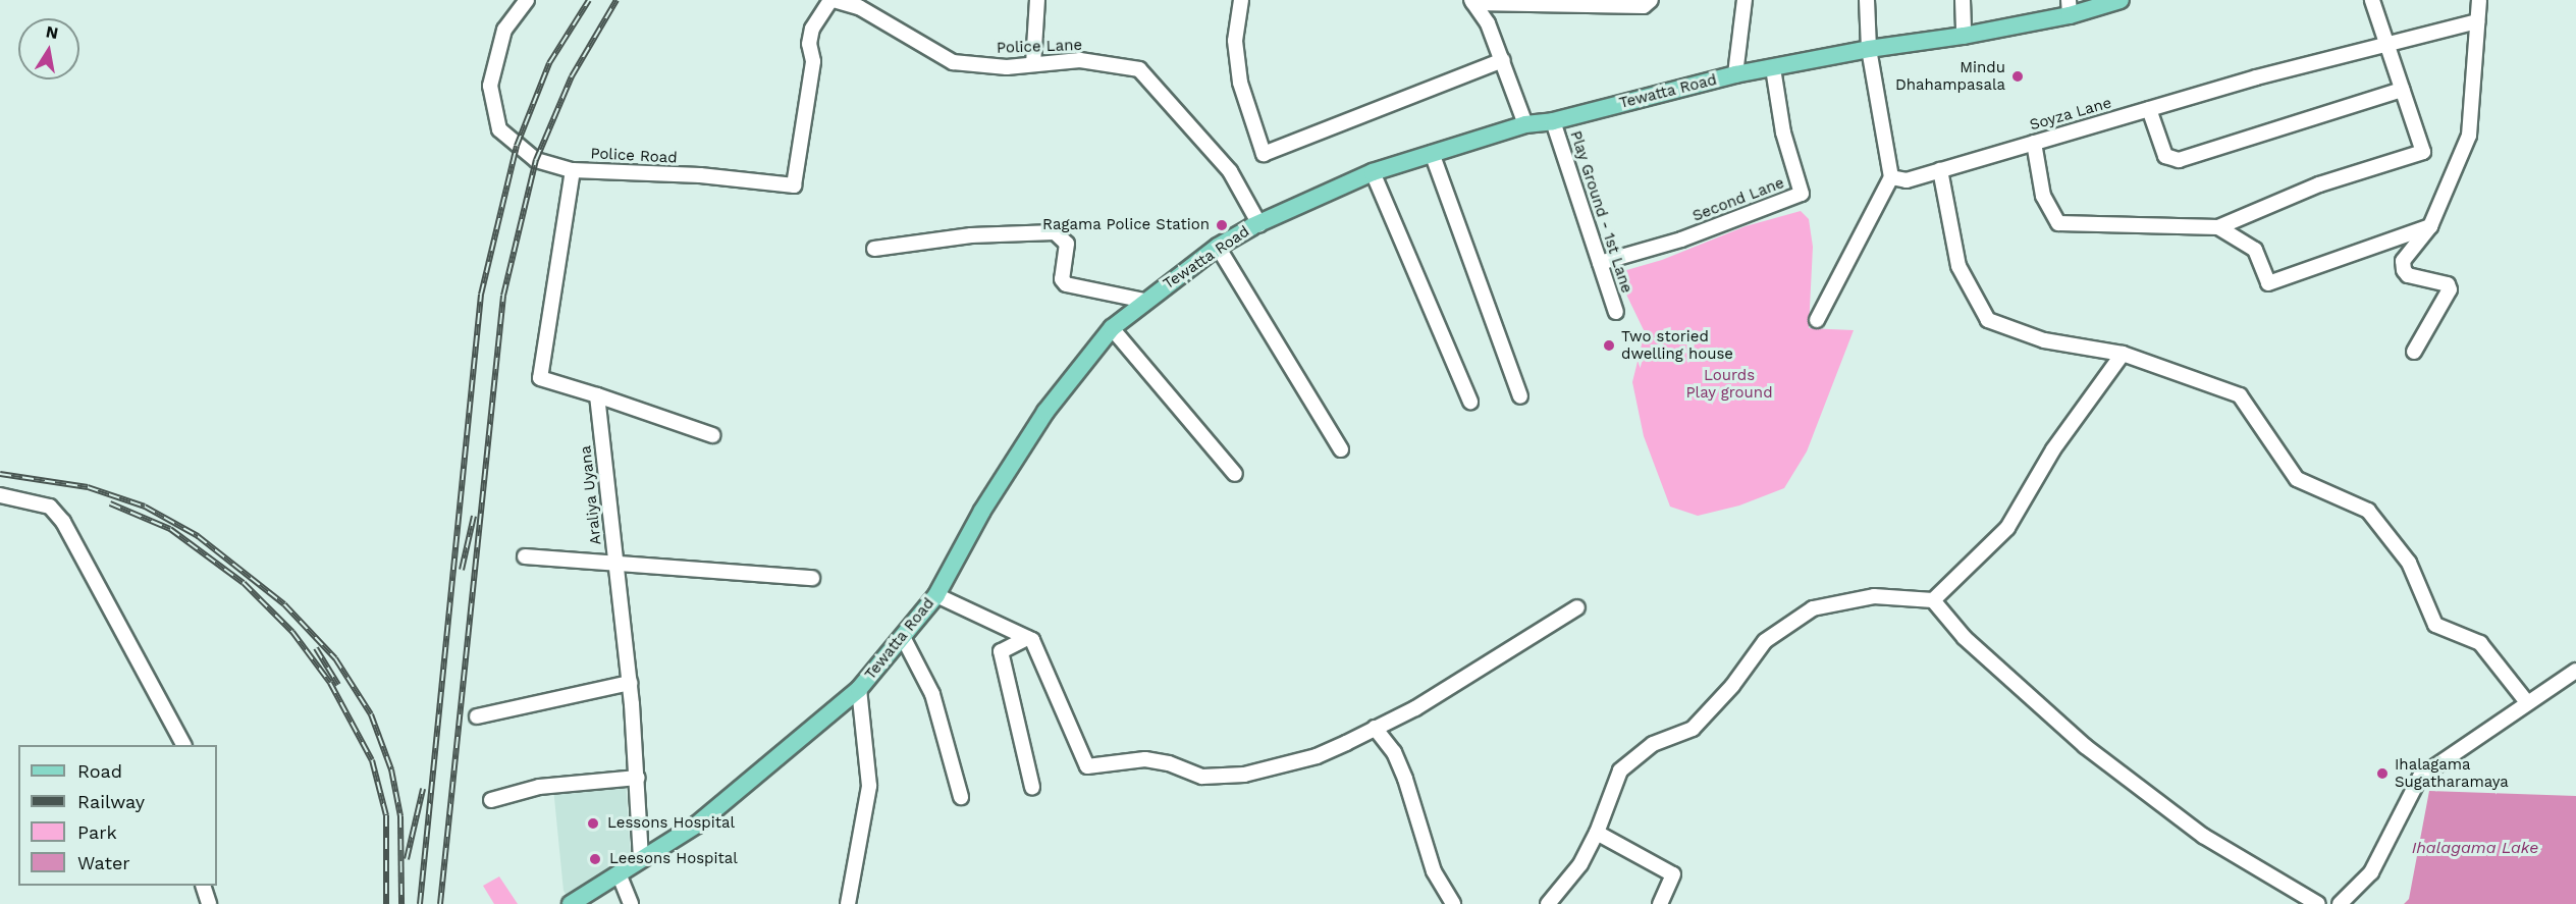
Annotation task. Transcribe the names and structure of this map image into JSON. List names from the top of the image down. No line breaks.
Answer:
{"streets":{"main road":["Tewatta Road"],"street":["Police Lane","Soyza Lane","Police Road","Second Lane","Play Ground - 1st Lane","Araliya Uyana"]},"crossings":[["Police Lane","Tewatta Road"],["Police Lane","Police Road"],["Tewatta Road","Second Lane"],["Tewatta Road","Play Ground - 1st Lane"],["Tewatta Road","Araliya Uyana"],["Second Lane","Play Ground - 1st Lane"]],"water":["Ihalagama Lake"],"parks":["Lourds Play ground"],"places":["Mindu Dhahampasala","Ragama Police Station","Two storied dwelling house","Ihalagama Sugatharamaya","Lessons Hospital","Leesons Hospital"],"legend":["Road","Railway","Park","Water"],"north":"top"}
